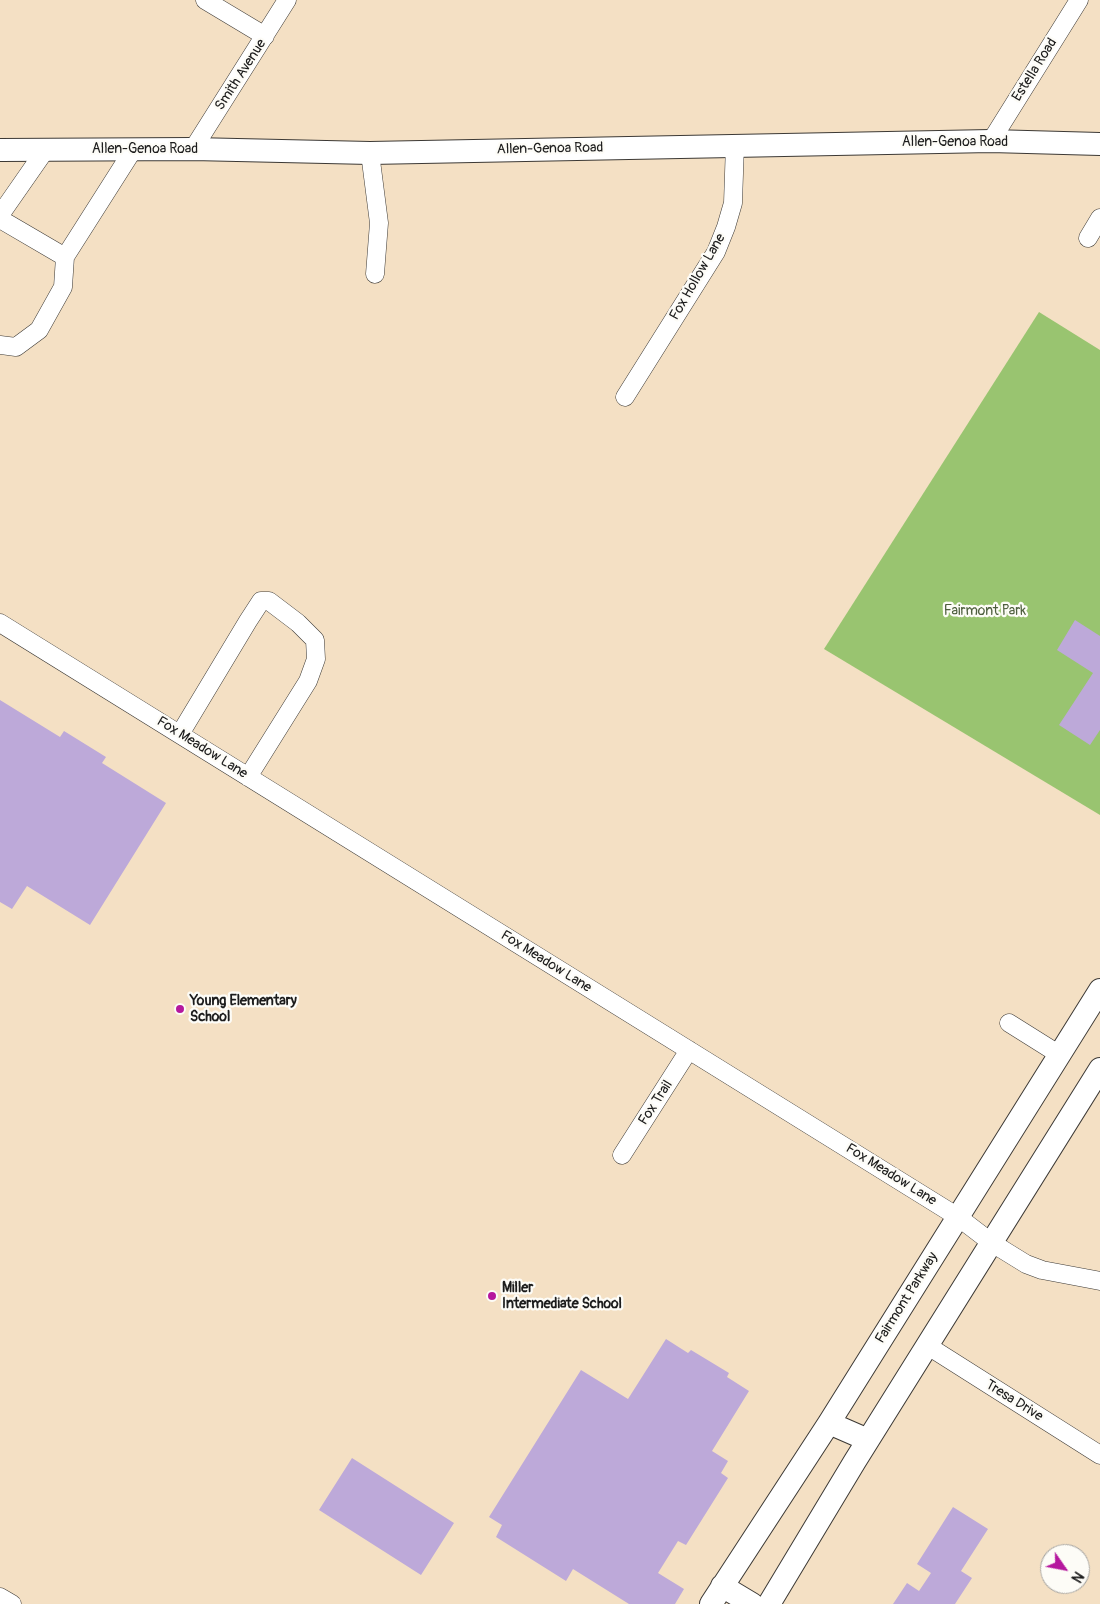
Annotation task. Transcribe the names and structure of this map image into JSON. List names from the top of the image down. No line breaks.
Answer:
{"streets":{"main road":["Allen-Genoa Road","Fairmont Parkway"],"street":["Estella Road","Smith Avenue","Fox Hollow Lane","Fox Meadow Lane","Fox Trail","Tresa Drive"]},"crossings":[["Estella Road","Allen-Genoa Road"],["Smith Avenue","Allen-Genoa Road"],["Allen-Genoa Road","Fox Hollow Lane"],["Fox Meadow Lane","Fox Trail"],["Fox Meadow Lane","Fairmont Parkway"]],"parks":["Fairmont Park"],"places":["Young Elementary School","Miller Intermediate School"],"north":"bottom right"}
